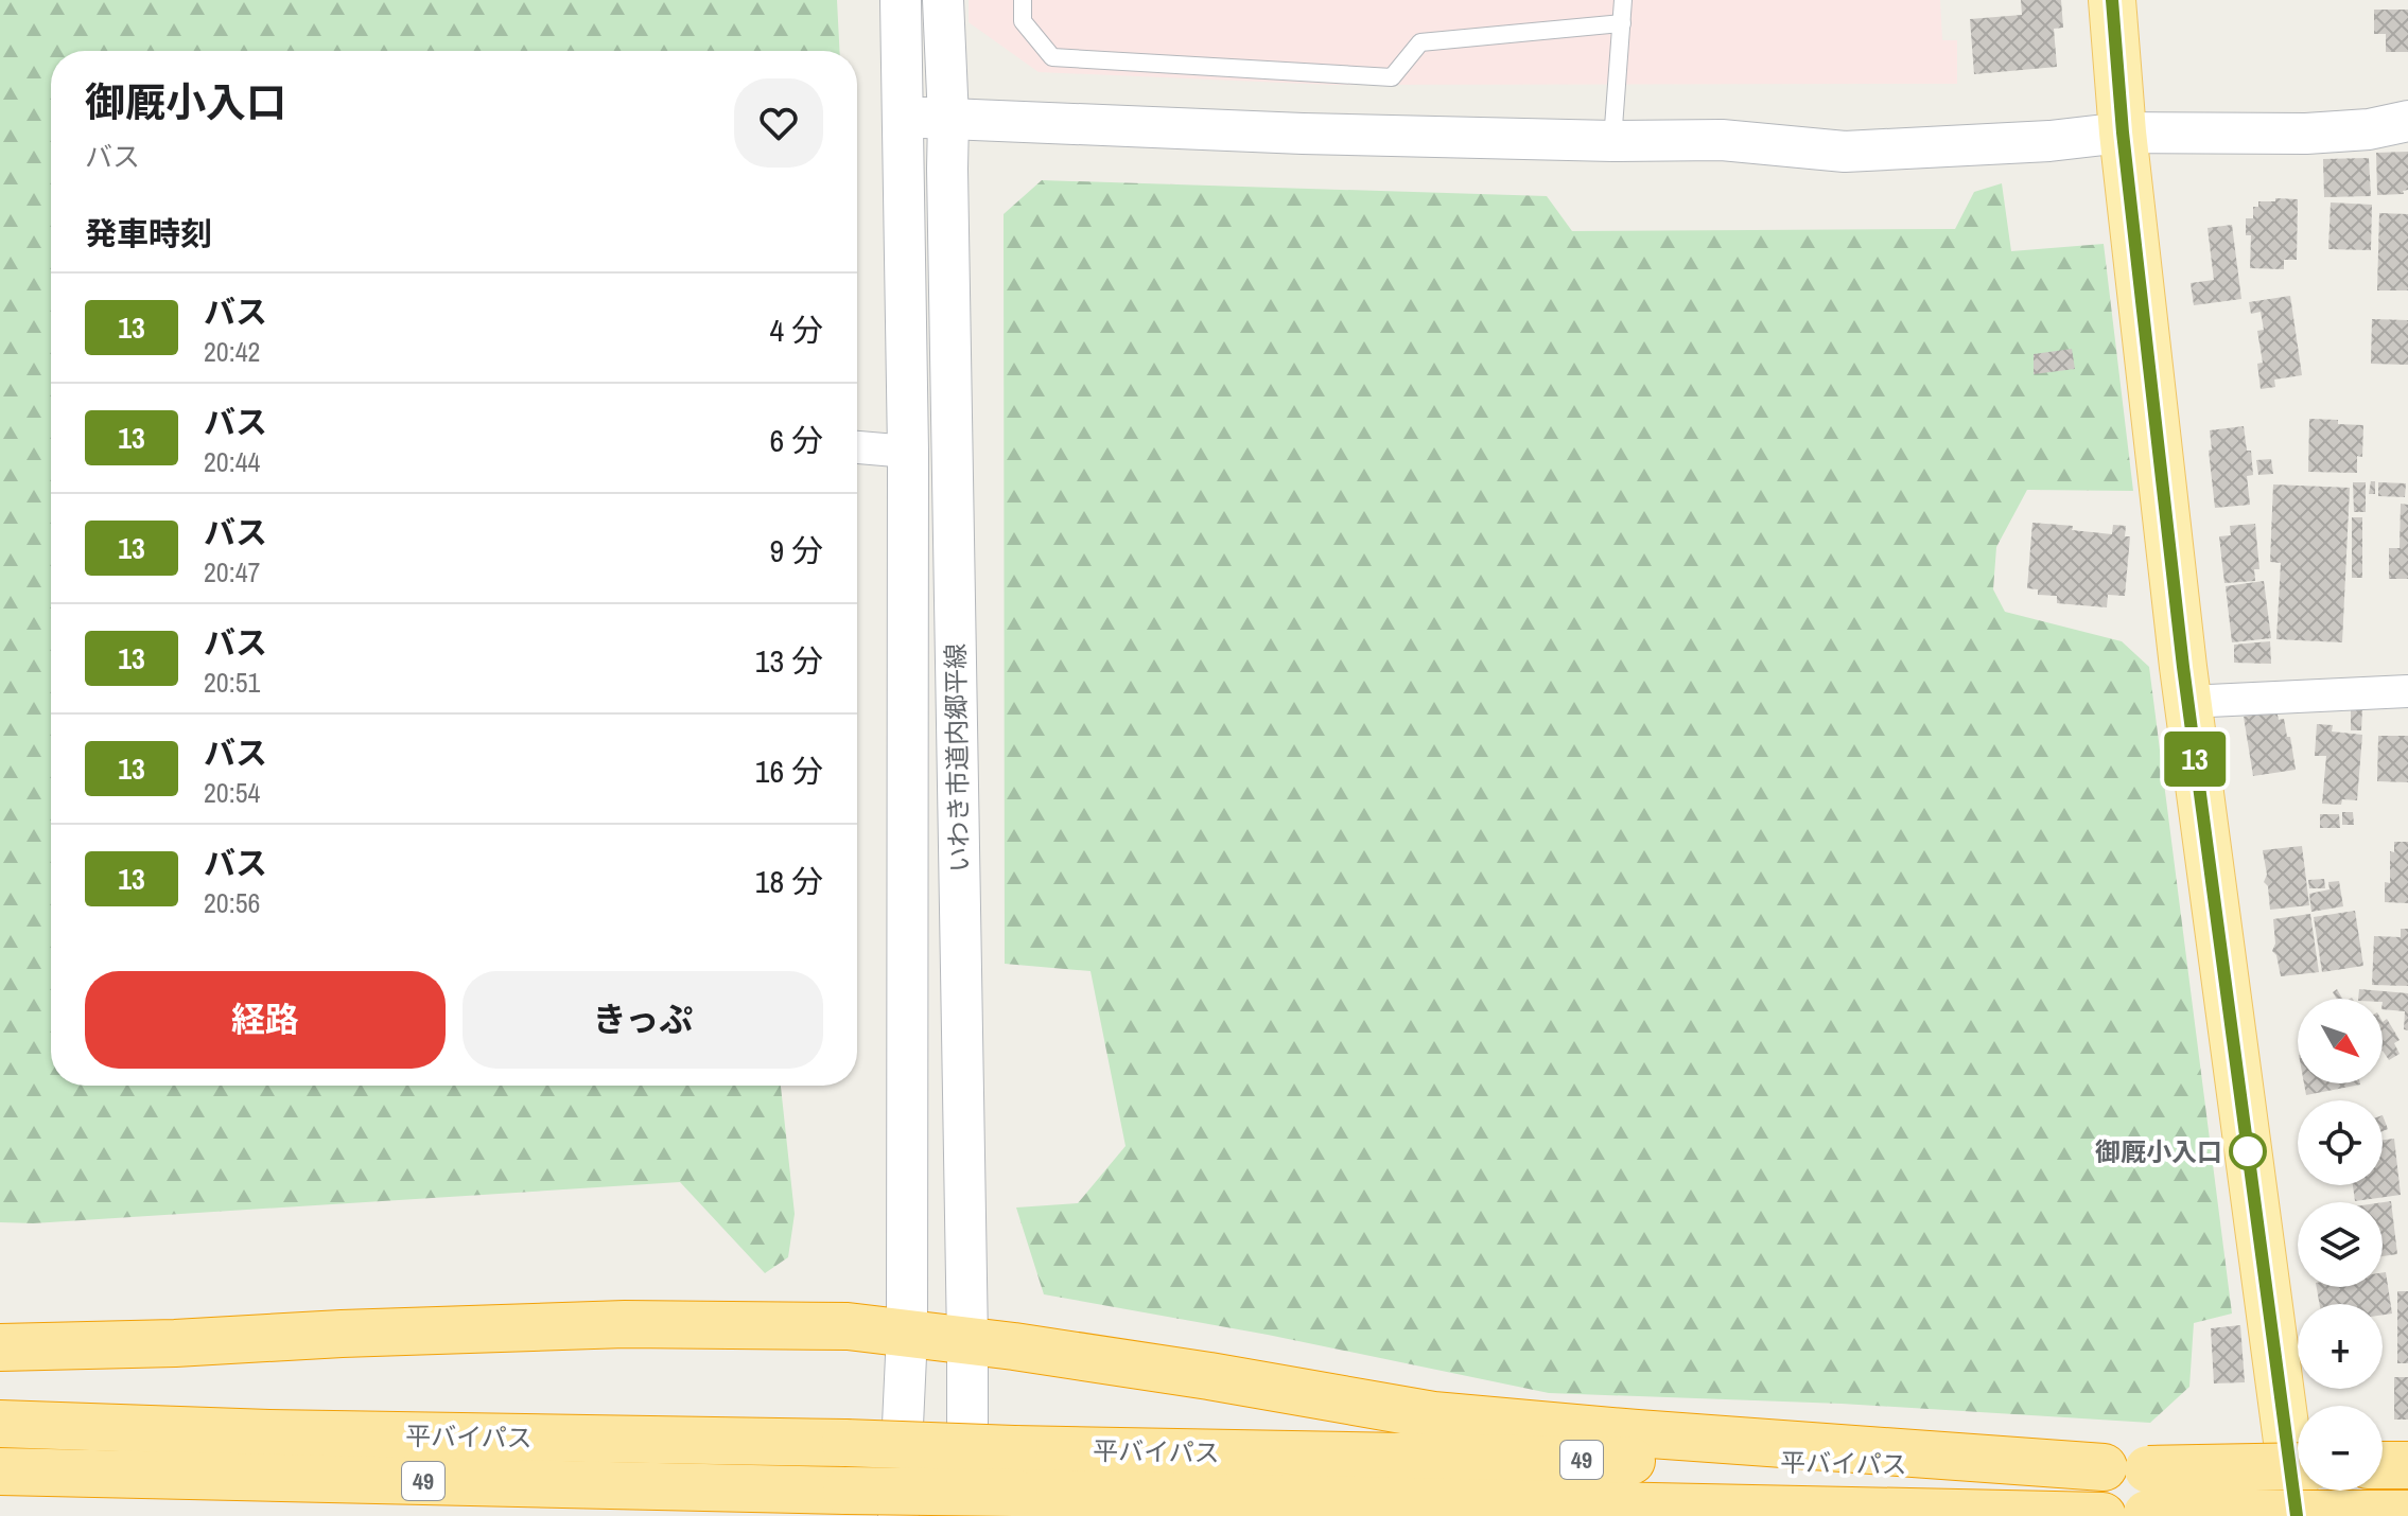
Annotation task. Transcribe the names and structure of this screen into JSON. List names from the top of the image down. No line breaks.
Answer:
{"streets":{"highway":["平バイパス","49"],"street":["いわき市道内郷平線"]},"places":["御厩小入口"],"lines":["bus line 13"],"north":"bottom right","page":{"on_map":"13","heading":[["御厩小入口","バス"],"発車時刻"],"list":[{"mark":"13","name":"バス","note":"20:42","value":"4 分"},{"mark":"13","name":"バス","note":"20:44","value":"6 分"},{"mark":"13","name":"バス","note":"20:47","value":"9 分"},{"mark":"13","name":"バス","note":"20:51","value":"13 分"},{"mark":"13","name":"バス","note":"20:54","value":"16 分"},{"mark":"13","name":"バス","note":"20:56","value":"18 分"}],"buttons":["経路","きっぷ"],"map_buttons":["+","−"]}}
